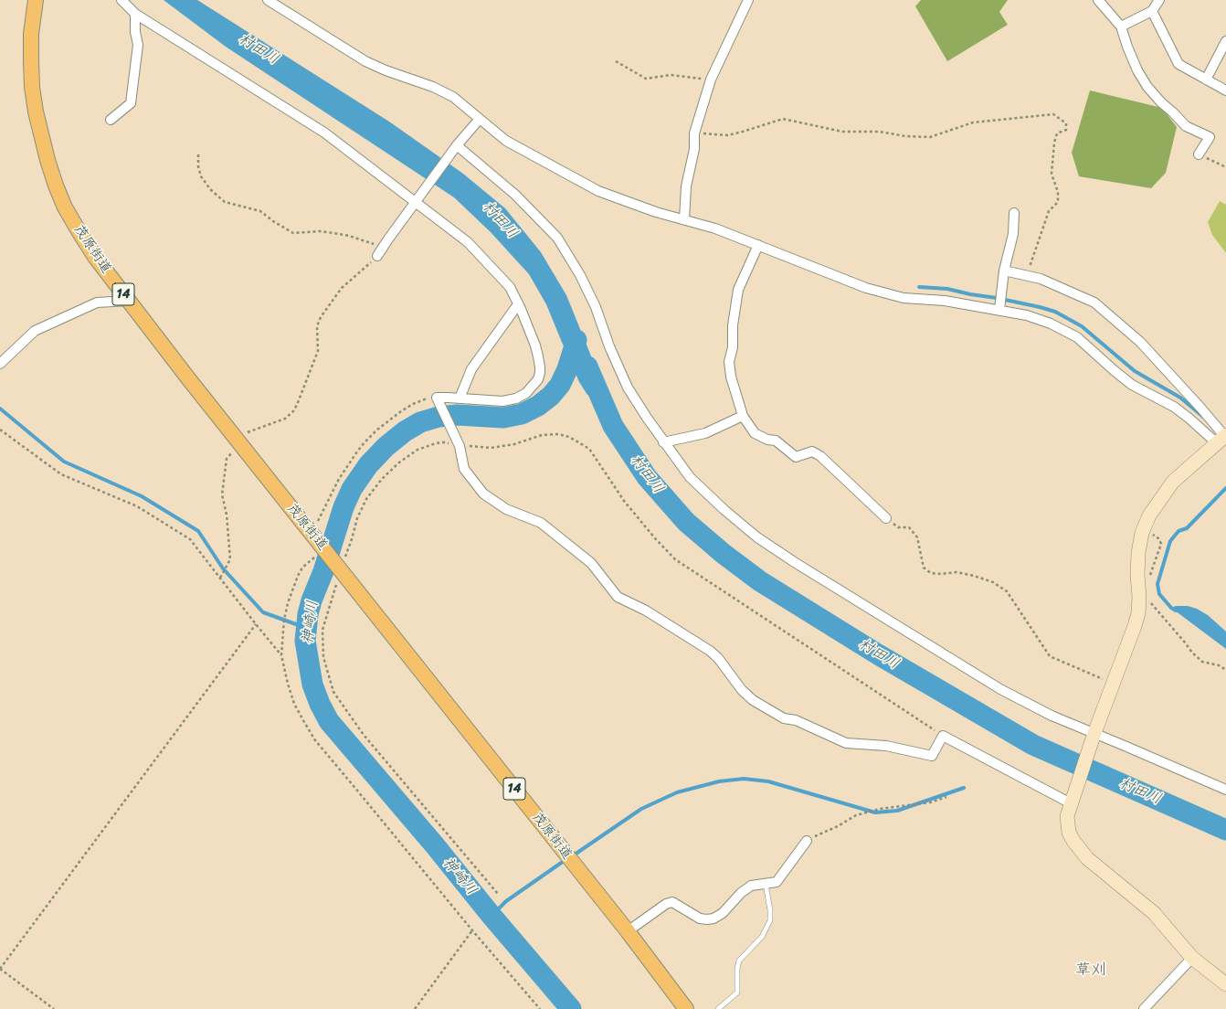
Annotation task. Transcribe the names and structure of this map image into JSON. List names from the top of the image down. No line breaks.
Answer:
{"streets":{"main road":["茂原街道","14"]},"districts":["草刈"],"water":["村田川","神崎川"]}
